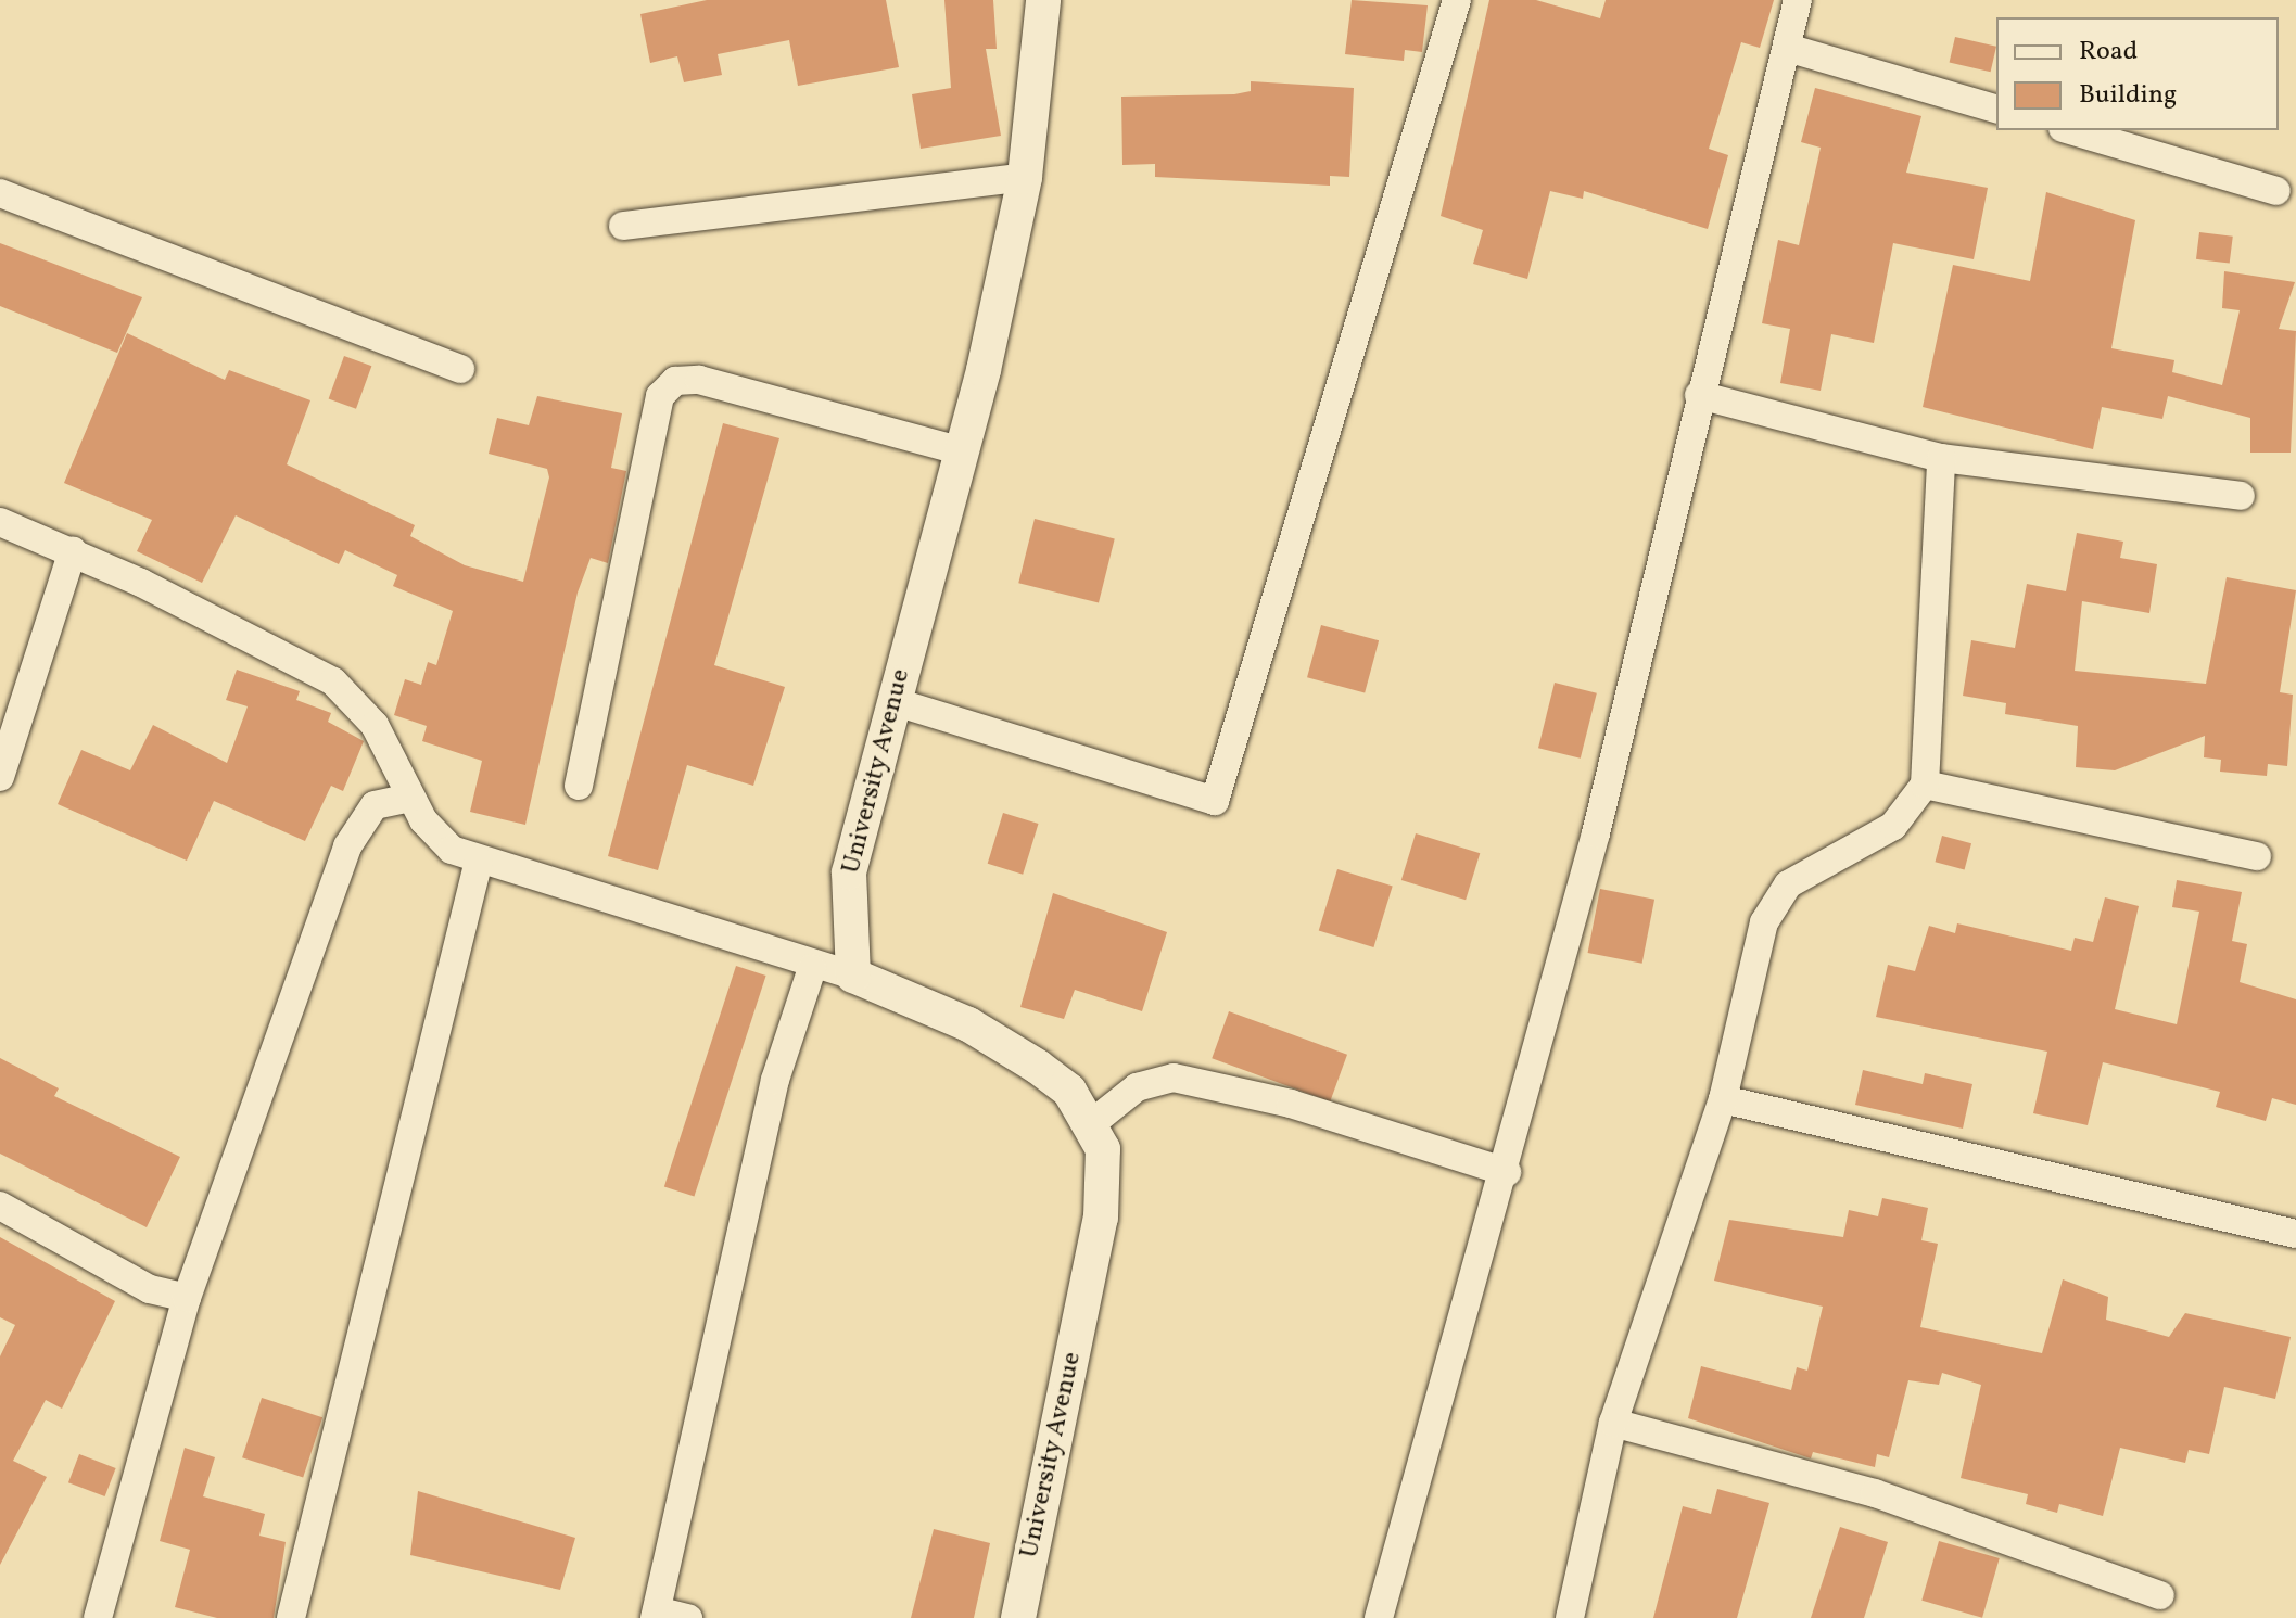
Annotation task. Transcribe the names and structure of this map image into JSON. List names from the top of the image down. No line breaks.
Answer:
{"streets":{"street":["University Avenue"]},"legend":["Road","Building"]}
